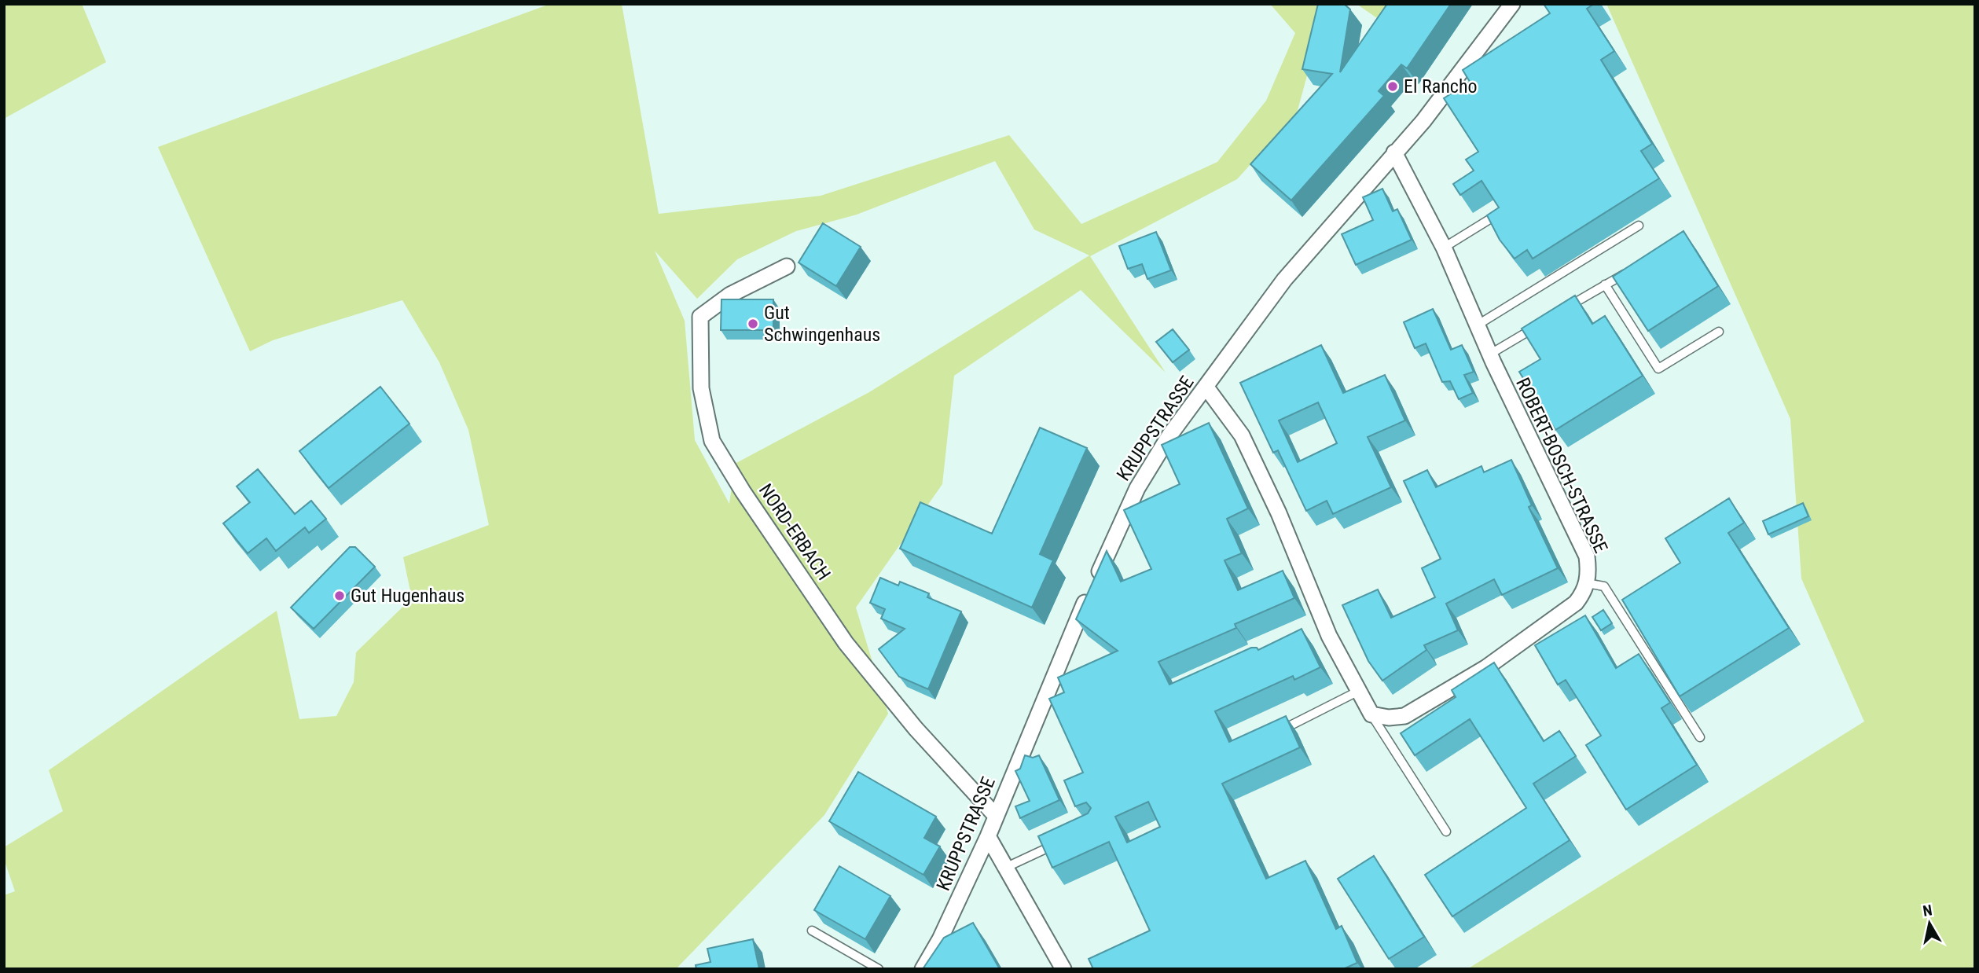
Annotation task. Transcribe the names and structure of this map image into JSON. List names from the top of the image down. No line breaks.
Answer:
{"streets":{"street":["KRUPPSTRASSE","ROBERT-BOSCH-STRASSE","NORD-ERBACH"]},"crossings":[["KRUPPSTRASSE","ROBERT-BOSCH-STRASSE"],["KRUPPSTRASSE","NORD-ERBACH"]],"places":["El Rancho","Gut Schwingenhaus","Gut Hugenhaus"],"north":"top"}
